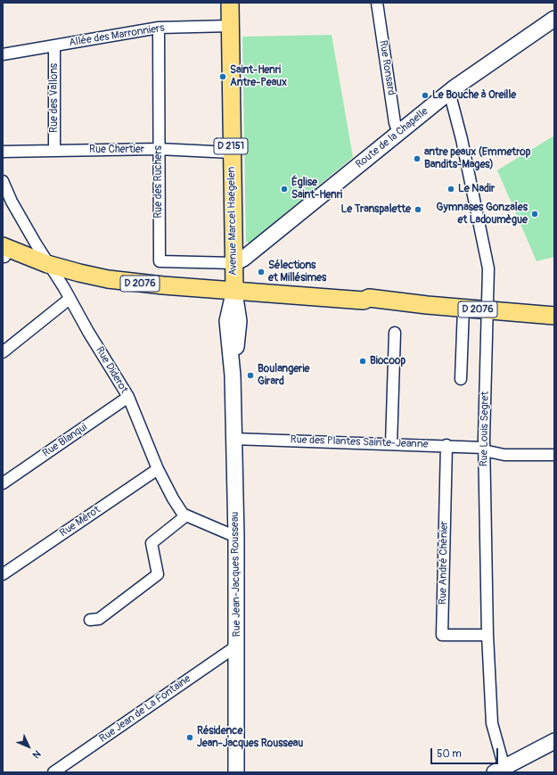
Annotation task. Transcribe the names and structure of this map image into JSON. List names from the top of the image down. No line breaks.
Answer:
{"streets":{"main road":["Route de la Chapelle","D 2151","Avenue Marcel Haëgelen","D 2076","Rue Jean-Jacques Rousseau"],"street":["Allée des Marronniers","Rue Ronsard","Rue des Vallons","Rue Chertier","Rue des Ruchers","Rue Diderot","Rue Louis Segret","Rue Blanqui","Rue des Plantes Sainte-Jeanne","Rue Mérot","Rue André Chénier","Rue Jean de La Fontaine"]},"crossings":[["Allée des Marronniers","Rue des Vallons"],["Allée des Marronniers","Rue des Ruchers"],["Allée des Marronniers","Avenue Marcel Haëgelen"],["Rue Ronsard","Route de la Chapelle"],["Rue des Vallons","Rue Chertier"],["Route de la Chapelle","Rue des Ruchers"],["Route de la Chapelle","Avenue Marcel Haëgelen"],["Route de la Chapelle","Rue Louis Segret"],["Rue Chertier","Rue des Ruchers"],["Rue Chertier","Avenue Marcel Haëgelen"],["Rue des Ruchers","Avenue Marcel Haëgelen"],["Avenue Marcel Haëgelen","D 2076"],["Avenue Marcel Haëgelen","Rue Jean-Jacques Rousseau"],["D 2076","Rue Diderot"],["D 2076","Rue Louis Segret"],["D 2076","Rue Jean-Jacques Rousseau"],["Rue Diderot","Rue Blanqui"],["Rue Diderot","Rue Mérot"],["Rue Diderot","Rue Jean-Jacques Rousseau"],["Rue Louis Segret","Rue des Plantes Sainte-Jeanne"],["Rue Louis Segret","Rue André Chénier"],["Rue des Plantes Sainte-Jeanne","Rue André Chénier"],["Rue des Plantes Sainte-Jeanne","Rue Jean-Jacques Rousseau"],["Rue Jean-Jacques Rousseau","Rue Jean de La Fontaine"]],"places":["Saint-Henri Antre-Peaux","Le Bouche à Oreille","antre peaux (Emmetrop Bandits-Mages)","Église Saint-Henri","Le Nadir","Le Transpalette","Gymnases Gonzales et Ladoumègue","Sélections et Millésimes","Biocoop","Boulangerie Girard","Résidence Jean-Jacques Rousseau"],"scale_bar":"50 m","north":"bottom right"}
